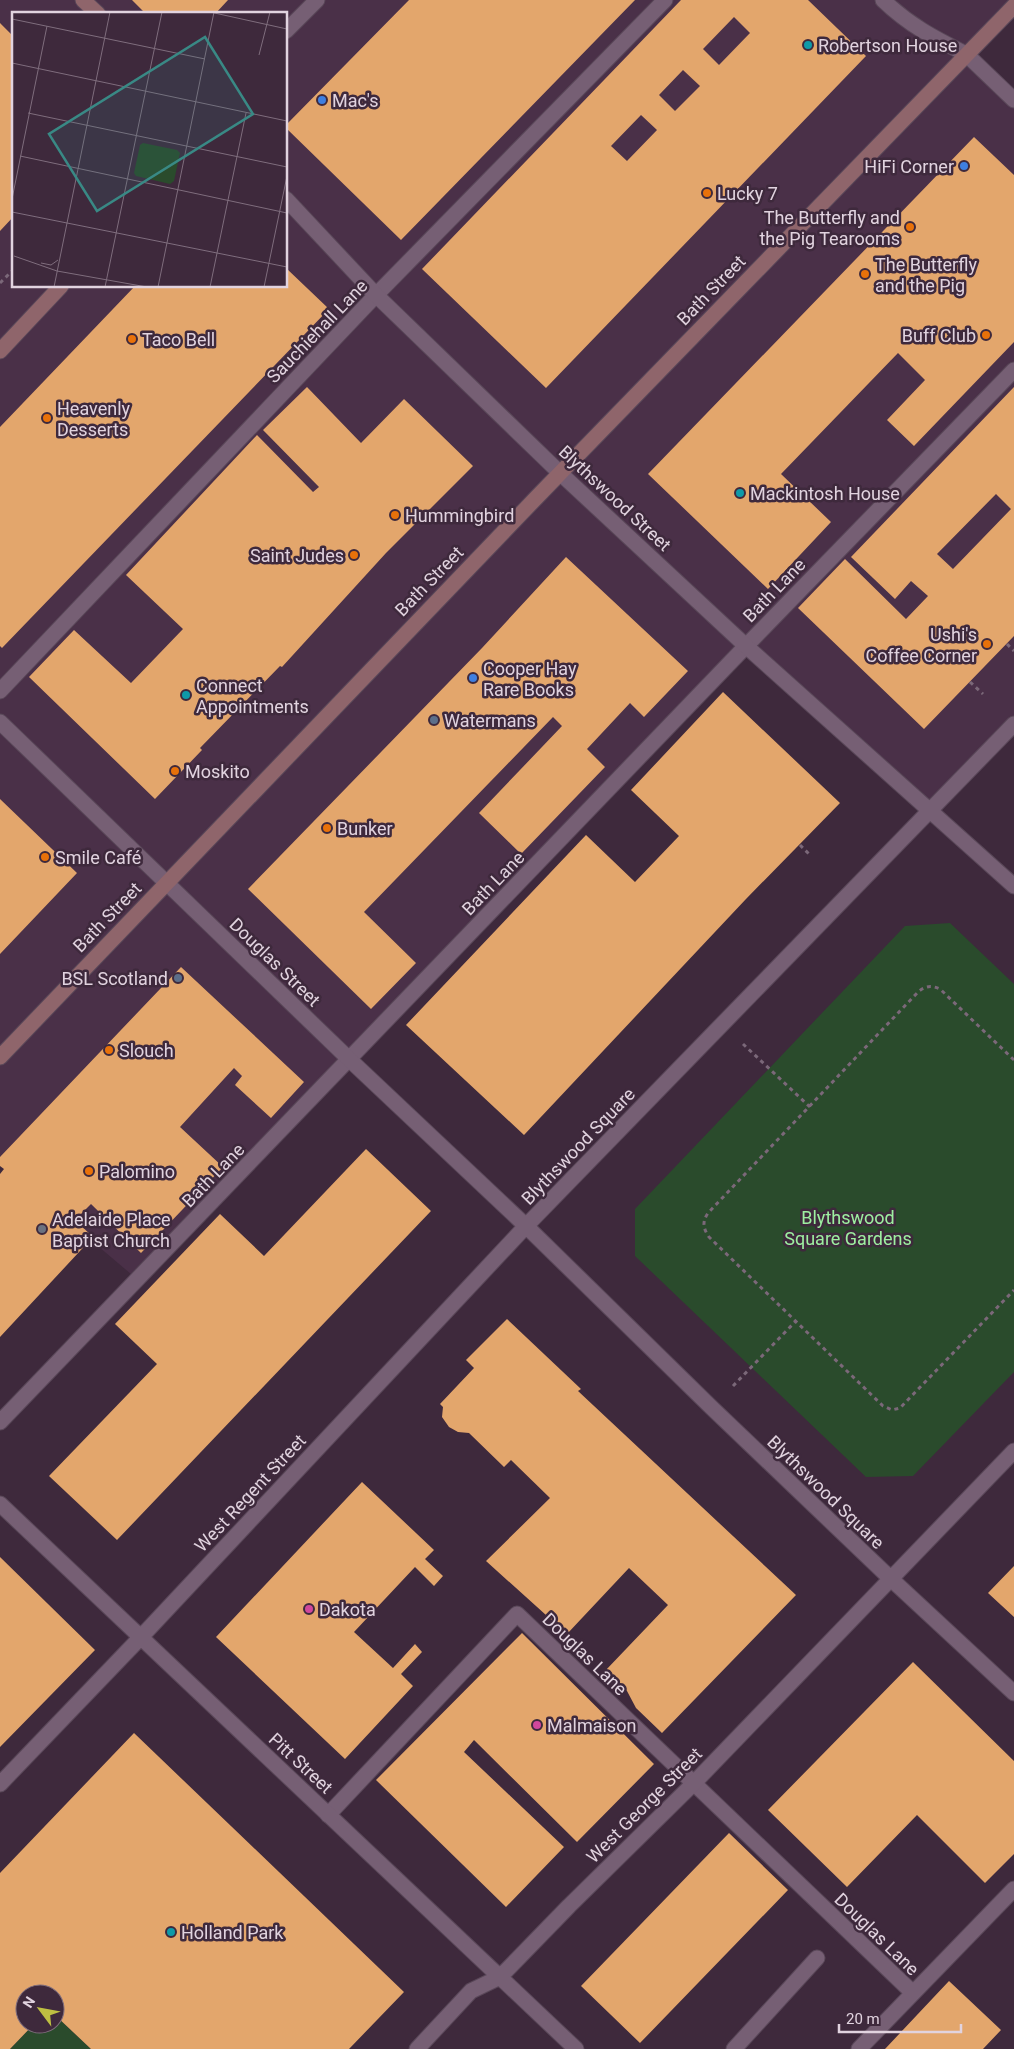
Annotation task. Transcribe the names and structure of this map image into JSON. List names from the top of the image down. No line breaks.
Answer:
{"streets":{"street":["Bath Street","Sauchiehall Lane","Blythswood Street","Bath Lane","Douglas Street","Blythswood Square","West Regent Street","Douglas Lane","Pitt Street","West George Street"]},"crossings":[["Bath Street","Blythswood Street"],["Bath Street","Douglas Street"],["Sauchiehall Lane","Blythswood Street"],["Blythswood Street","Bath Lane"],["Blythswood Street","Blythswood Square"],["Bath Lane","Douglas Street"],["Douglas Street","Blythswood Square"],["Douglas Street","West Regent Street"],["Blythswood Square","West Regent Street"],["Blythswood Square","West George Street"],["West Regent Street","Pitt Street"],["Douglas Lane","Pitt Street"],["Douglas Lane","West George Street"],["Pitt Street","West George Street"]],"parks":["Blythswood Square Gardens"],"places":["Robertson House","Mac's","HiFi Corner","Lucky 7","The Butterfly and the Pig Tearooms","The Butterfly and the Pig","Buff Club","Taco Bell","Heavenly Desserts","Mackintosh House","Hummingbird","Saint Judes","Ushi's Coffee Corner","Cooper Hay Rare Books","Connect Appointments","Watermans","Moskito","Bunker","Smile Café","BSL Scotland","Slouch","Palomino","Adelaide Place Baptist Church","Dakota","Malmaison","Holland Park"],"scale_bar":"20 m","north":"top left"}
